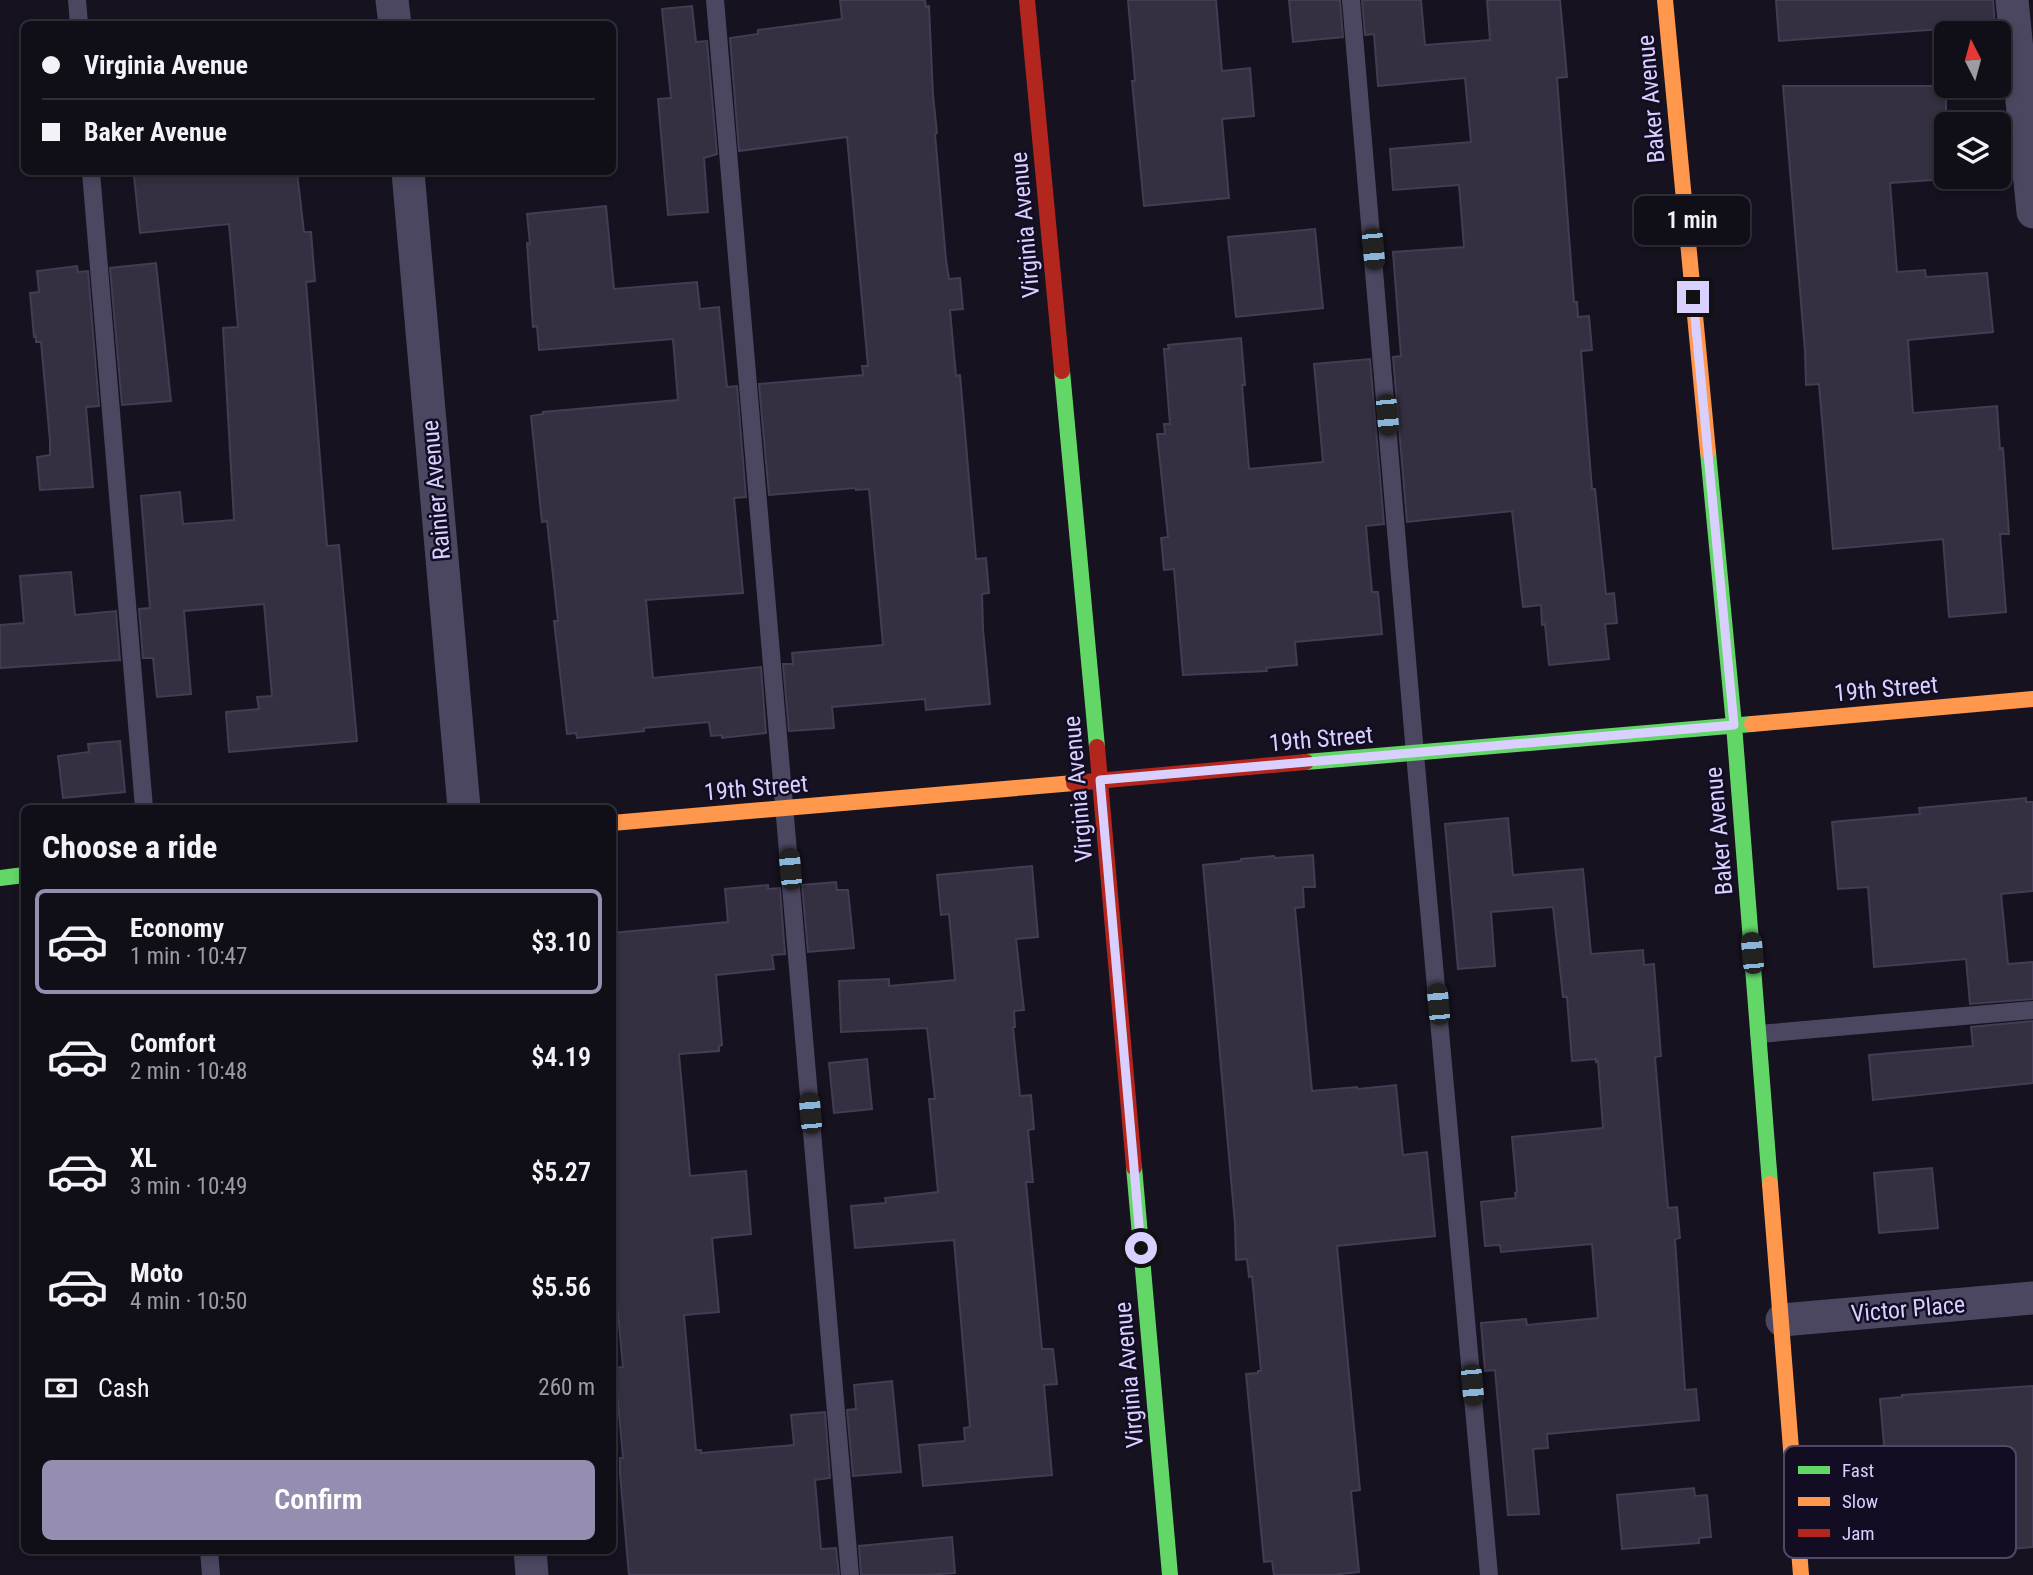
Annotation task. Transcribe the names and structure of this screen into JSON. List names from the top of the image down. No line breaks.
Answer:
{"streets":{"street":["Baker Avenue","Virginia Avenue","Rainier Avenue","19th Street","Victor Place"]},"crossings":[["Baker Avenue","19th Street"],["Baker Avenue","Victor Place"],["Virginia Avenue","19th Street"]],"legend":["Fast","Slow","Jam"],"north":"top","page":{"banner":["Virginia Avenue","Baker Avenue"],"bubble":"1 min","heading":"Choose a ride","list":[{"name":"Economy","note":"1 min · 10:47","value":"$3.10"},{"name":"Comfort","note":"2 min · 10:48","value":"$4.19"},{"name":"XL","note":"3 min · 10:49","value":"$5.27"},{"name":"Moto","note":"4 min · 10:50","value":"$5.56"}],"pay":["Cash","260 m"],"buttons":"Confirm"}}
